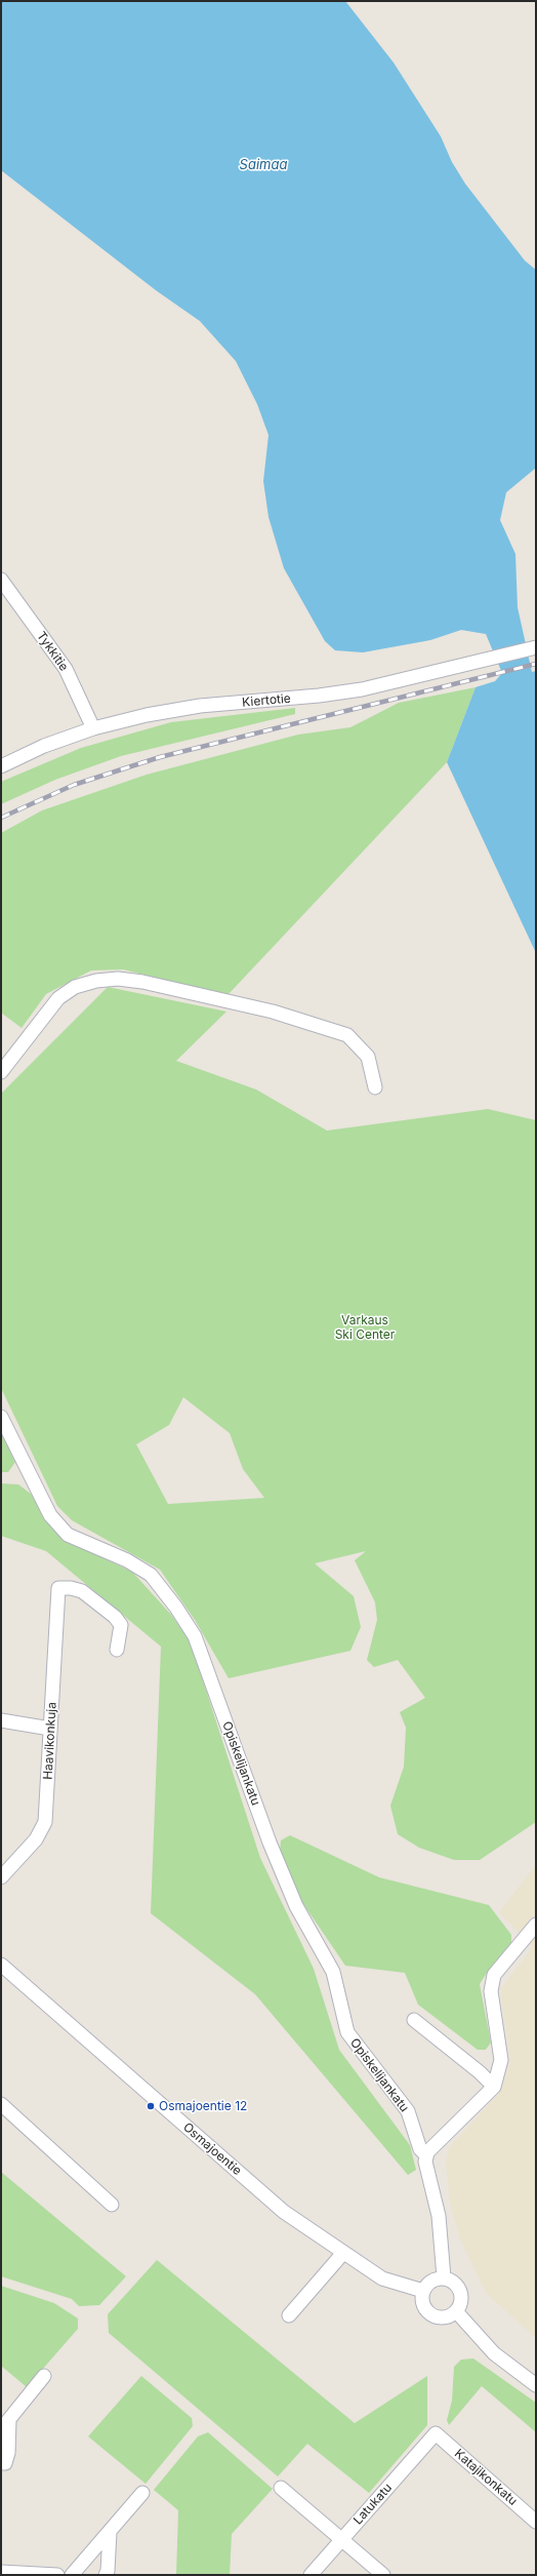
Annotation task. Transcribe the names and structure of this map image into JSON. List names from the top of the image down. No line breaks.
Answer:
{"streets":{"street":["Tykkitie","Kiertotie","Haavikonkuja","Opiskelijankatu","Osmajoentie","Katajikonkatu","Latukatu"]},"crossings":[["Tykkitie","Kiertotie"],["Katajikonkatu","Latukatu"]],"water":["Saimaa"],"parks":["Varkaus Ski Center"],"places":["Osmajoentie 12"]}
